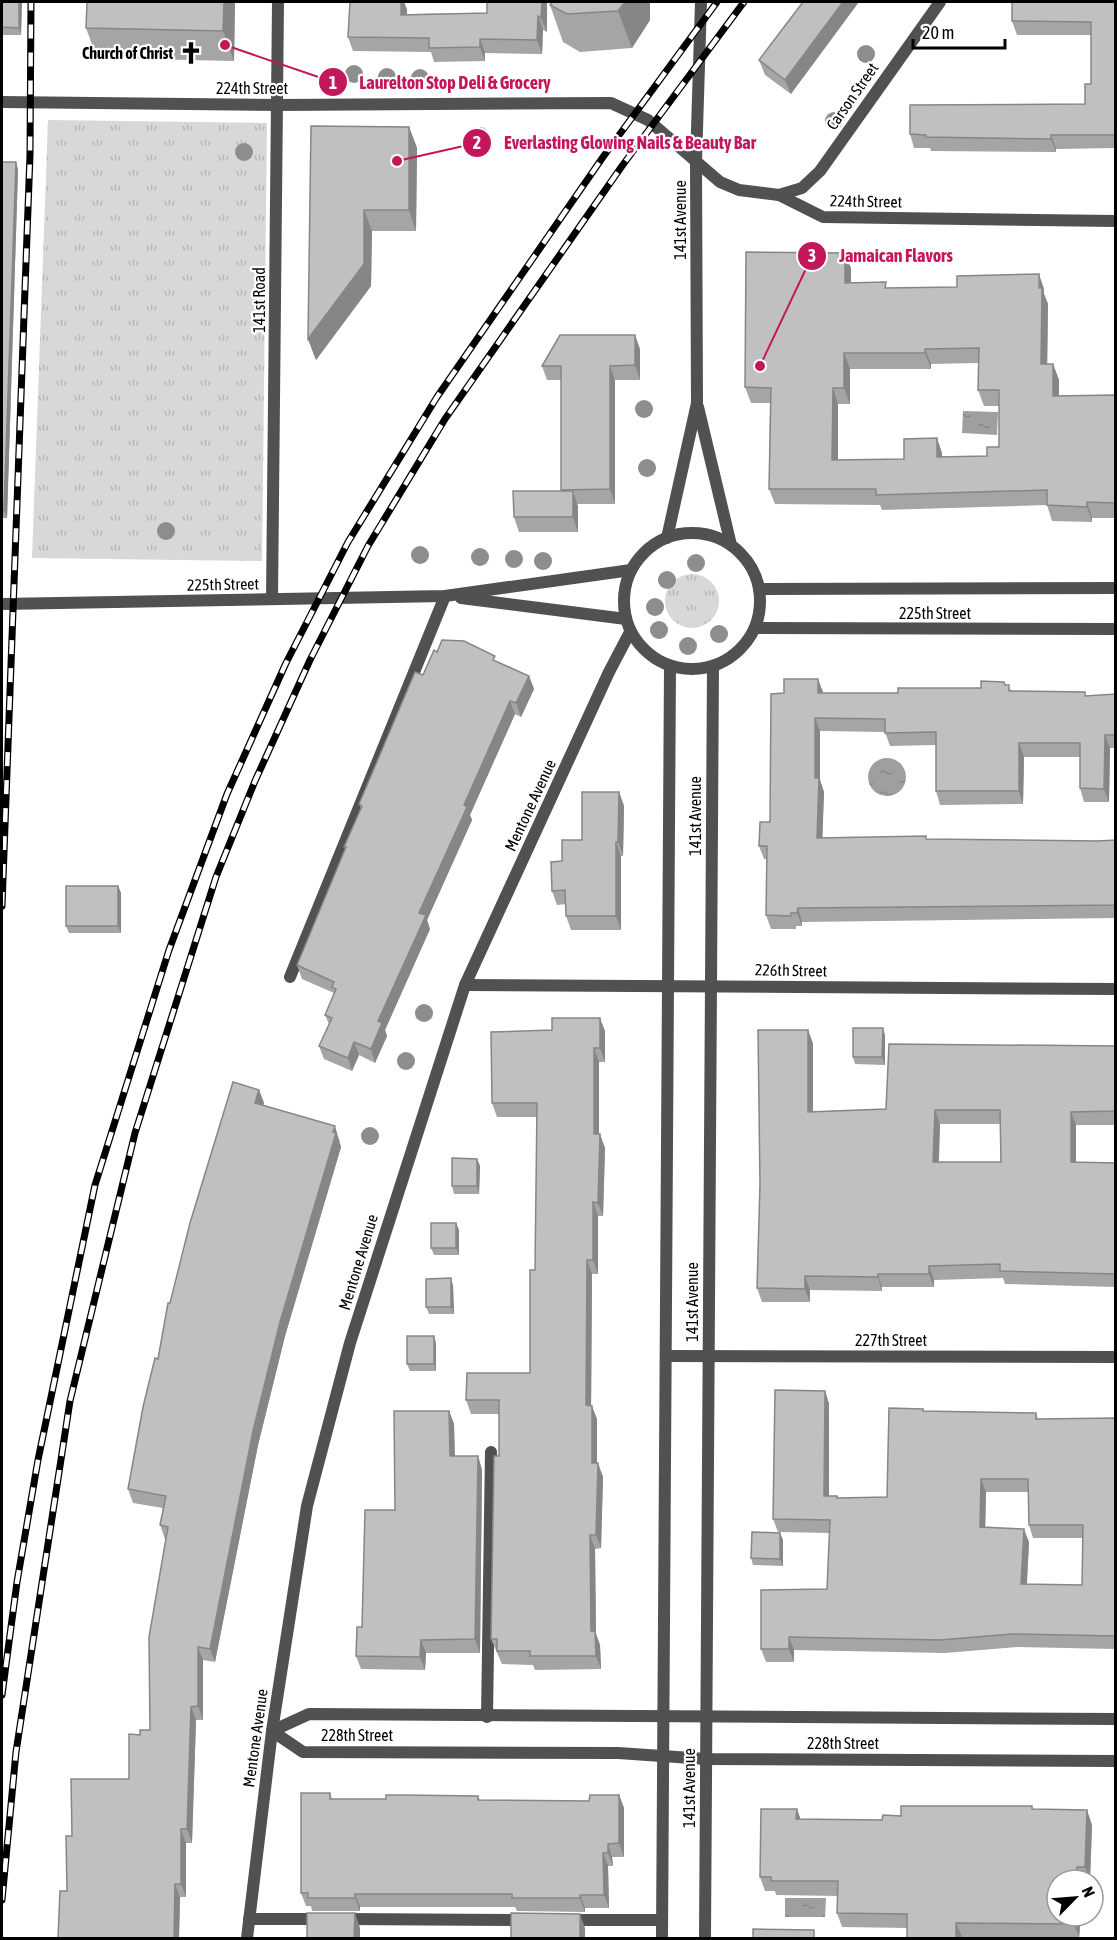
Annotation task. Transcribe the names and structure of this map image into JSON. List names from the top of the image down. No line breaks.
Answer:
{"streets":{"street":["224th Street","Carson Street","141st Avenue","141st Road","225th Street","Mentone Avenue","226th Street","227th Street","228th Street"]},"crossings":[["224th Street","Carson Street"],["224th Street","141st Avenue"],["224th Street","141st Road"],["141st Avenue","225th Street"],["141st Avenue","Mentone Avenue"],["141st Avenue","226th Street"],["141st Avenue","227th Street"],["141st Avenue","228th Street"],["141st Road","225th Street"],["225th Street","Mentone Avenue"],["Mentone Avenue","226th Street"],["Mentone Avenue","228th Street"]],"places":{"other":["Laurelton Stop Deli & Grocery","Everlasting Glowing Nails & Beauty Bar","Jamaican Flavors"],"church":["Church of Christ"]},"scale_bar":"20 m","north":"top right"}
